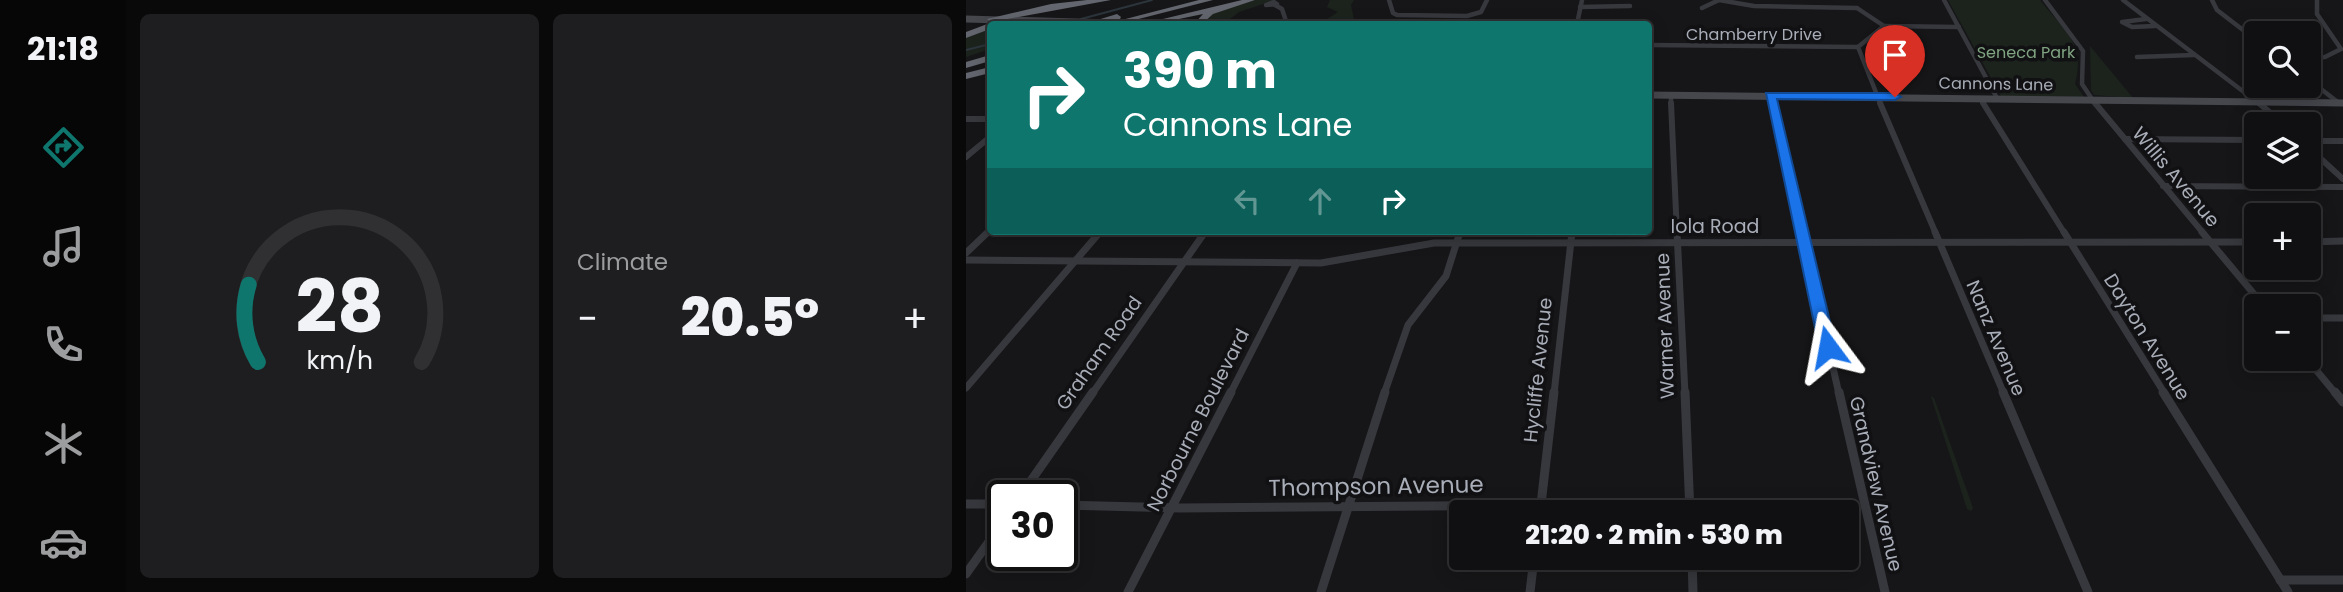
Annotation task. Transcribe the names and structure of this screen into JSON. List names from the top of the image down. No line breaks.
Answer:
{"streets":{"main road":["Cannons Lane"],"street":["Chamberry Drive","Willis Avenue","Iola Road","Warner Avenue","Dayton Avenue","Nanz Avenue","Graham Road","Hycliffe Avenue","Norbourne Boulevard","Grandview Avenue","Thompson Avenue"]},"crossings":[["Chamberry Drive","Nanz Avenue"],["Cannons Lane","Willis Avenue"],["Cannons Lane","Warner Avenue"],["Cannons Lane","Dayton Avenue"],["Cannons Lane","Nanz Avenue"],["Cannons Lane","Grandview Avenue"],["Willis Avenue","Iola Road"],["Iola Road","Warner Avenue"],["Iola Road","Dayton Avenue"],["Iola Road","Nanz Avenue"],["Iola Road","Graham Road"],["Iola Road","Hycliffe Avenue"],["Iola Road","Norbourne Boulevard"],["Iola Road","Grandview Avenue"],["Norbourne Boulevard","Thompson Avenue"]],"parks":["Seneca Park"],"page":{"tabs":"21:18","tile":"Climate","map_buttons":["+","−"],"turn":["390 m","Cannons Lane"],"heat":["−","20.5°","+"],"limit":"30","trip":"21:20 · 2 min · 530 m","gauge":["28","km/h"]}}
